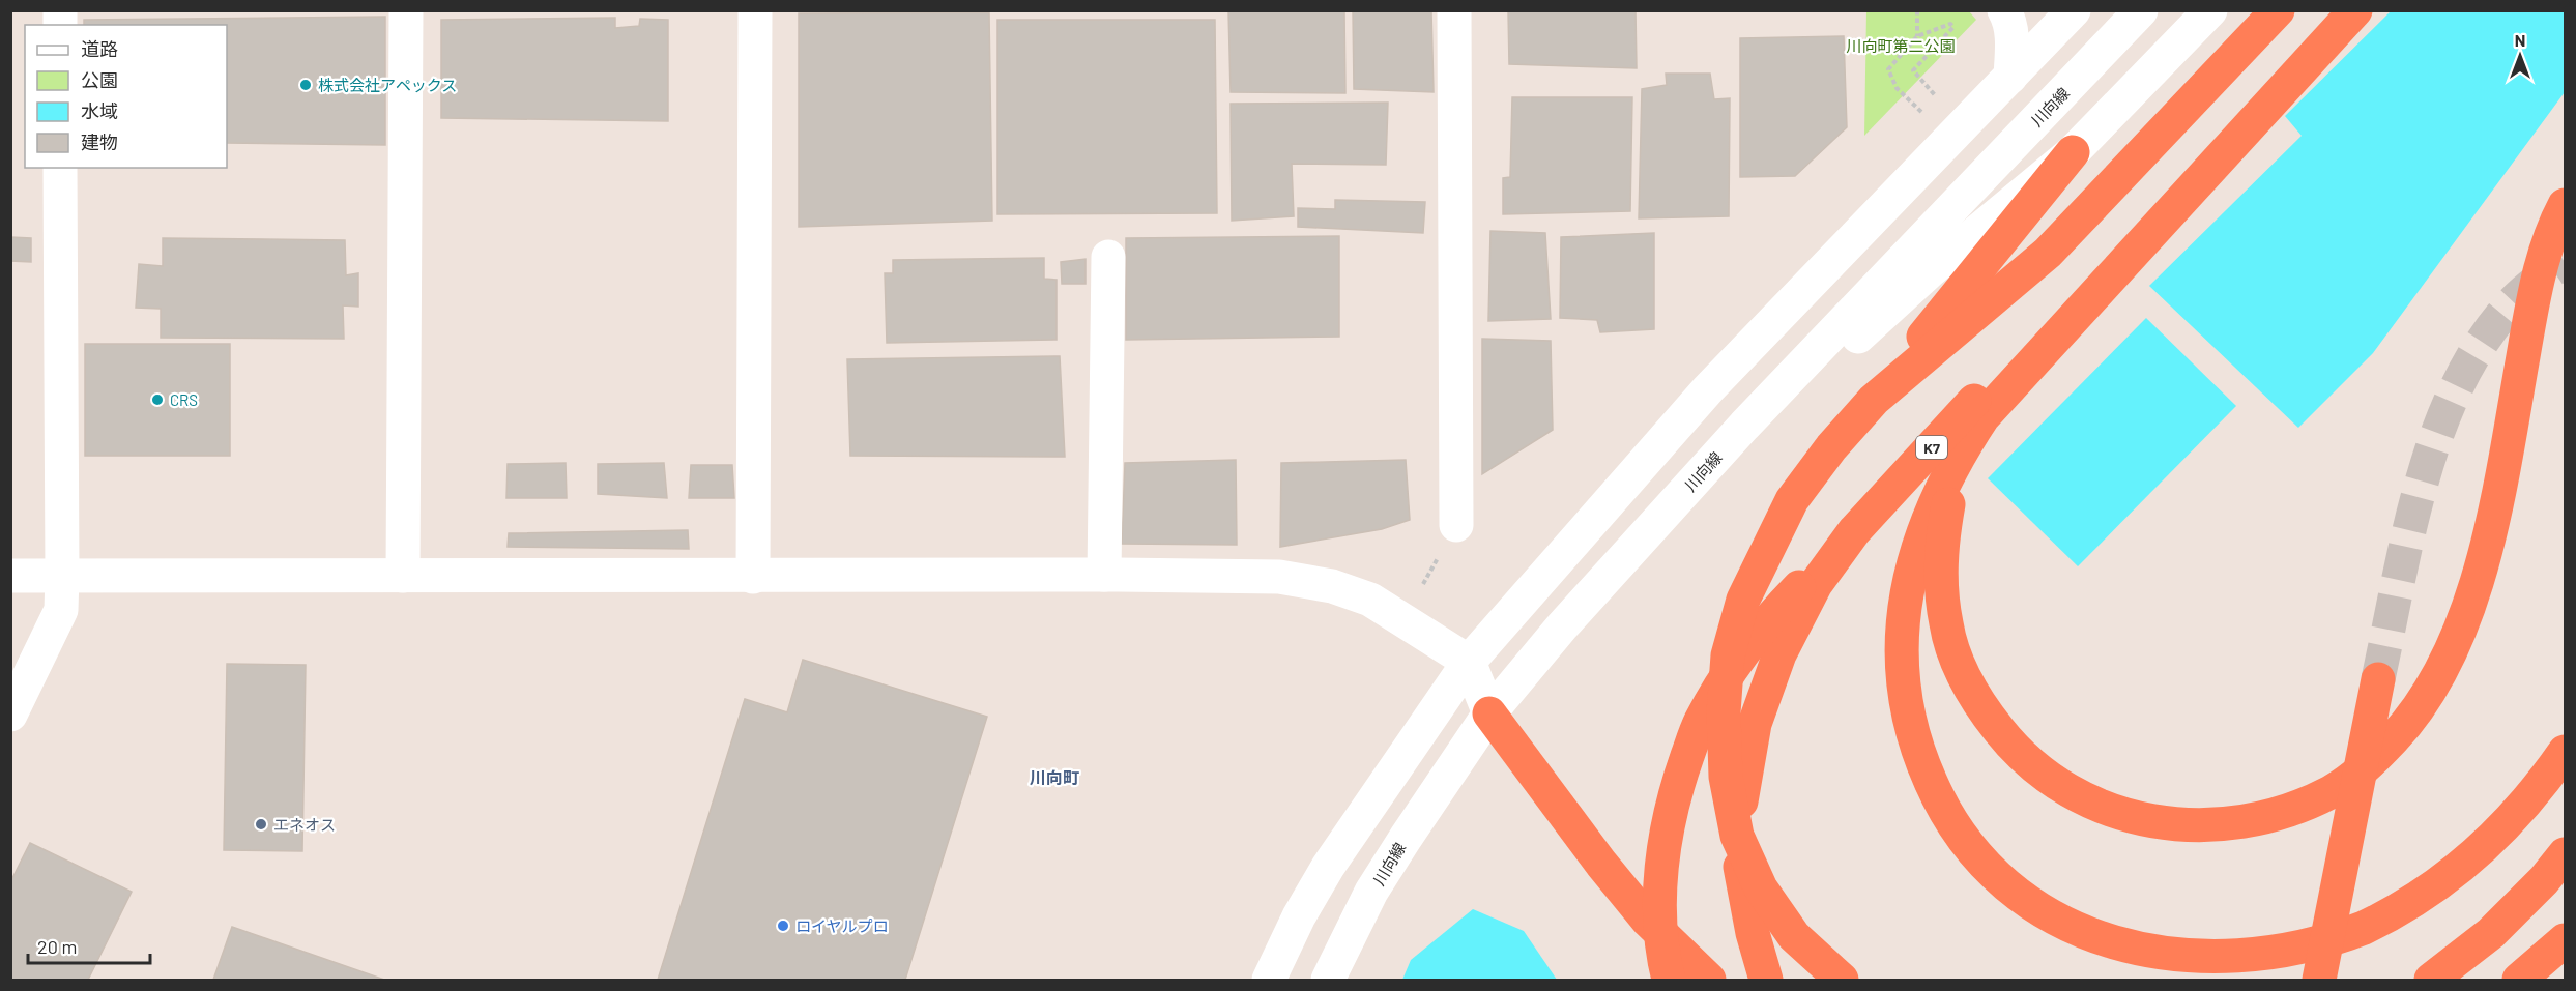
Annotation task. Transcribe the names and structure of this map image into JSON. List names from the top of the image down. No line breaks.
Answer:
{"streets":{"highway":["K7"],"street":["川向線"]},"districts":["川向町"],"parks":["川向町第二公園"],"places":["株式会社アペックス","CRS","エネオス","ロイヤルプロ"],"legend":["道路","公園","水域","建物"],"scale_bar":"20 m","north":"top"}
